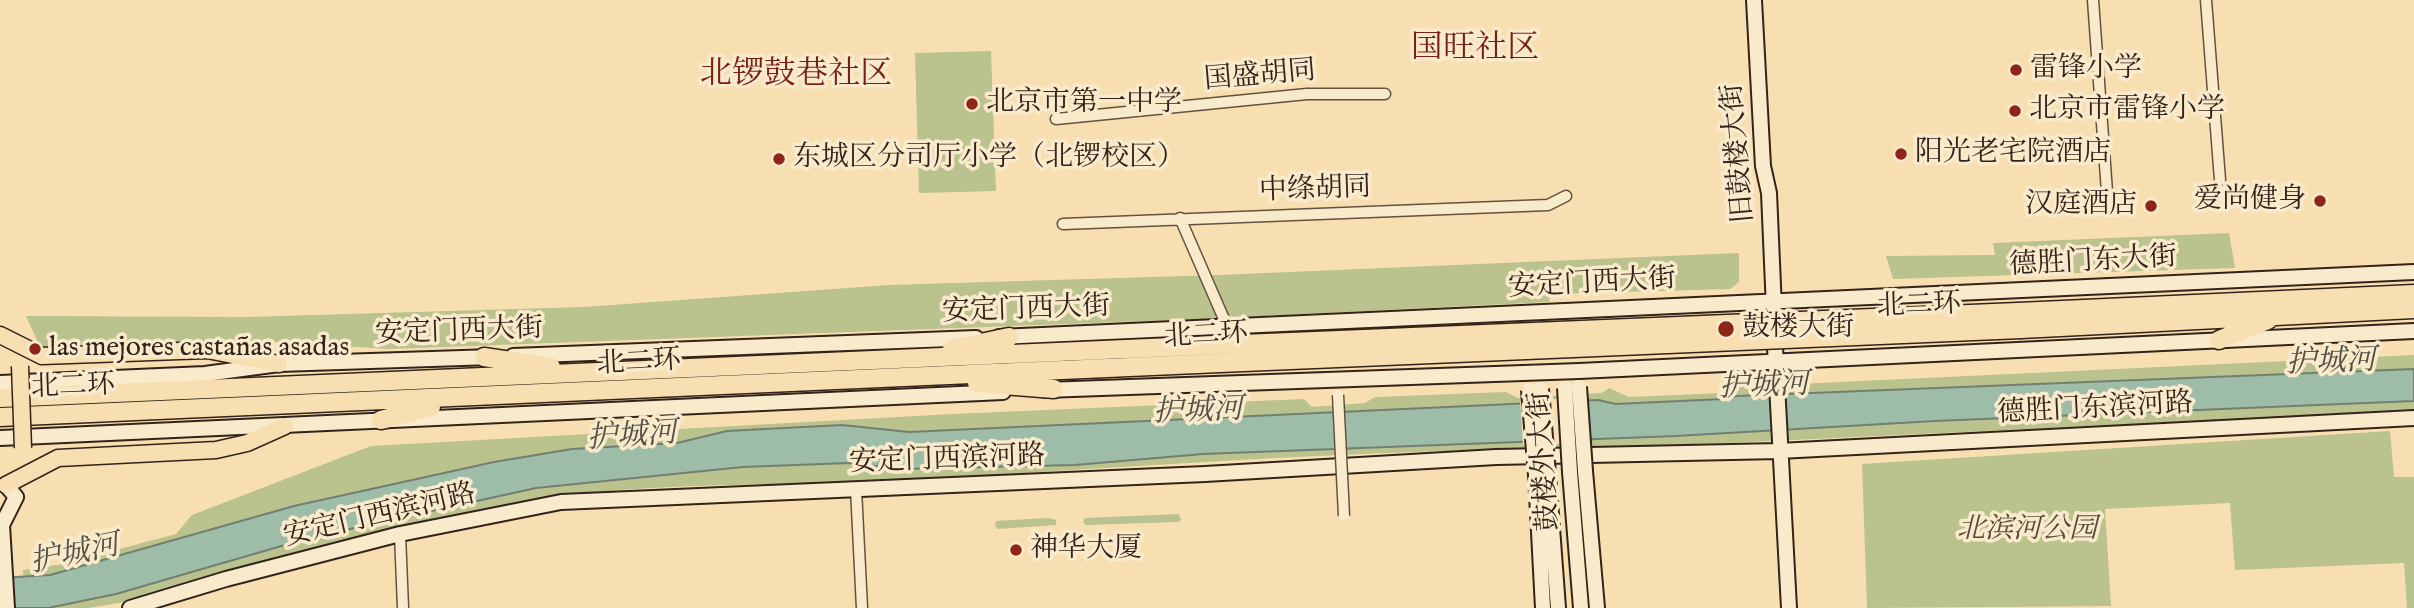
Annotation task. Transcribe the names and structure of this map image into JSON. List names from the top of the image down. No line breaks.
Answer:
{"streets":{"highway":["北二环"],"street":["国盛胡同","旧鼓楼大街","中绦胡同","德胜门东大街","安定门西大街","德胜门东滨河路","安定门西滨河路","鼓楼外大街"]},"crossings":[["旧鼓楼大街","德胜门东大街"],["旧鼓楼大街","安定门西大街"],["旧鼓楼大街","德胜门东滨河路"],["旧鼓楼大街","安定门西滨河路"],["德胜门东大街","安定门西大街"],["安定门西大街","鼓楼外大街"],["德胜门东滨河路","安定门西滨河路"]],"districts":["国旺社区","北锣鼓巷社区"],"water":["护城河"],"parks":["北滨河公园"],"places":["雷锋小学","北京市第一中学","北京市雷锋小学","阳光老宅院酒店","东城区分司厅小学（北锣校区）","爱尚健身","汉庭酒店","鼓楼大街","las mejores castañas asadas","神华大厦"]}
